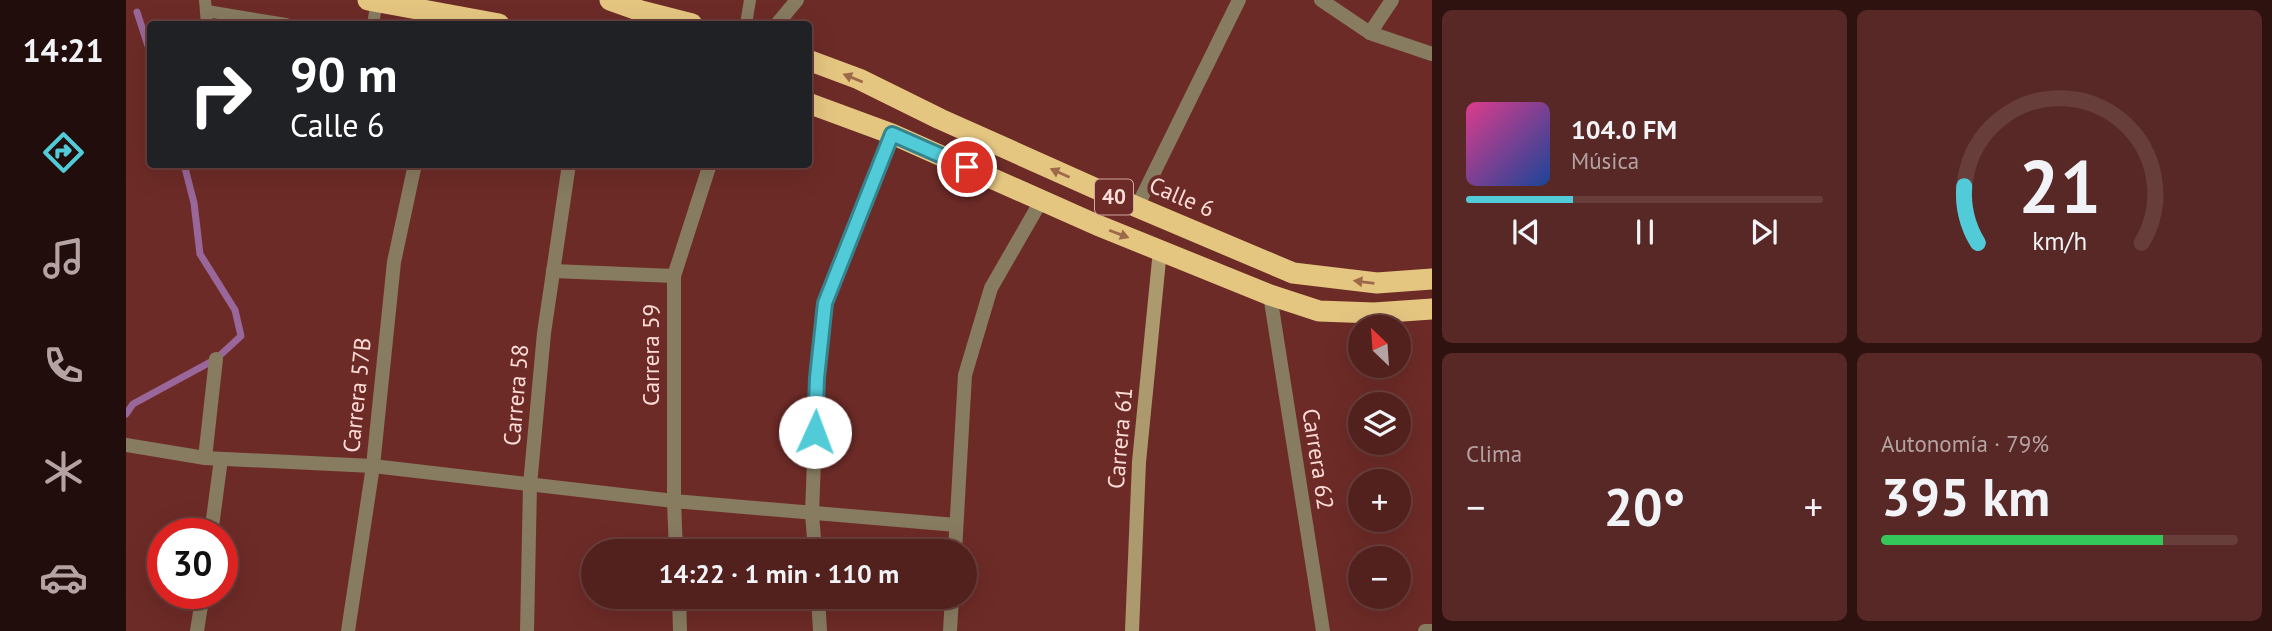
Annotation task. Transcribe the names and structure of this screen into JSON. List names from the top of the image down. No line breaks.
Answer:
{"streets":{"highway":["40","Calle 6"],"main road":["Carrera 61"],"street":["Carrera 59","Carrera 57B","Carrera 58","Carrera 62"]},"crossings":[["40","Carrera 61"],["40","Carrera 62"]],"north":"top left","page":{"tabs":"14:21","turn":["90 m","Calle 6"],"song":["104.0 FM","Música"],"map_buttons":["+","−"],"tile":["Clima",["Autonomía · 79%","395 km"]],"heat":["−","20°","+"],"limit":"30","trip":"14:22 · 1 min · 110 m","gauge":["21","km/h"]}}
